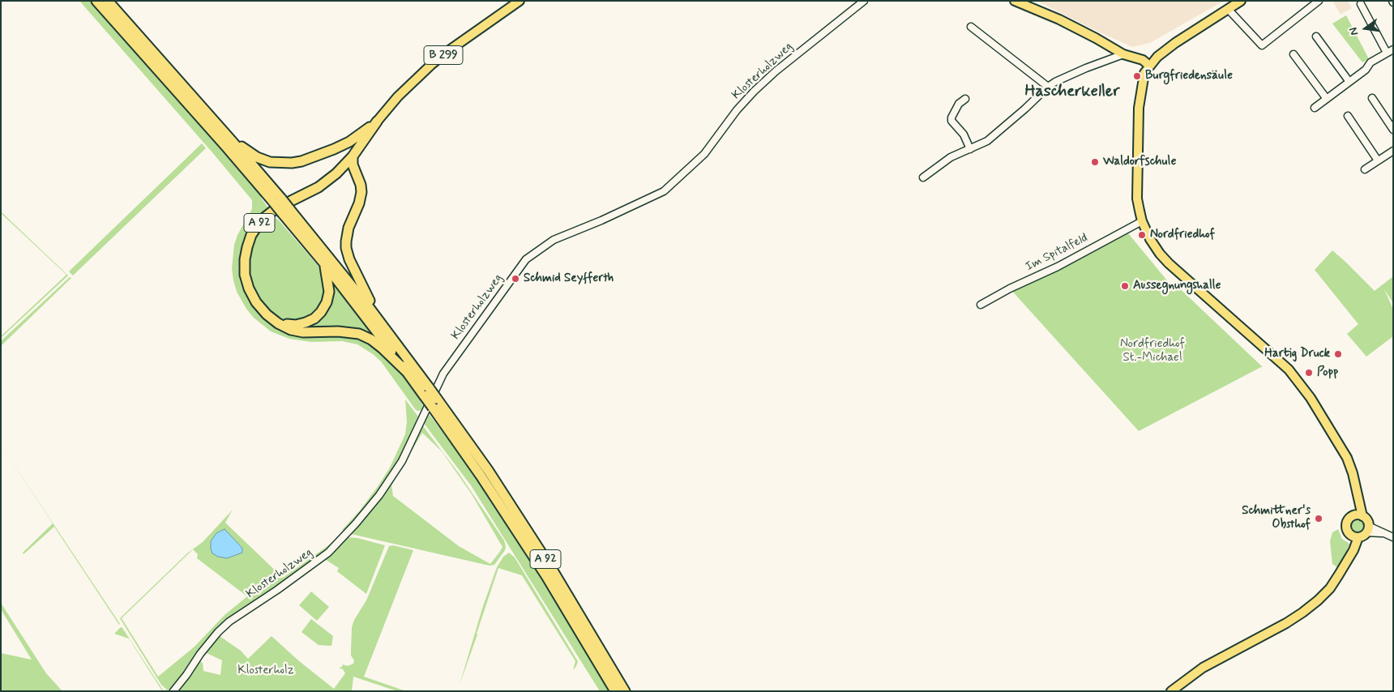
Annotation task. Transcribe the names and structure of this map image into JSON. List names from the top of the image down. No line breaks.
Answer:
{"streets":{"highway":["A 92"],"main road":["B 299"],"street":["Klosterholzweg","Im Spitalfeld"]},"crossings":[["B 299","A 92"]],"districts":["Hascherkeller"],"parks":["Nordfriedhof St.-Michael","Klosterholz"],"places":["Burgfriedensäule","Waldorfschule","Nordfriedhof","Schmid Seyfferth","Aussegnungshalle","Hartig Druck","Popp","Schmittner's Obsthof"],"north":"left"}
